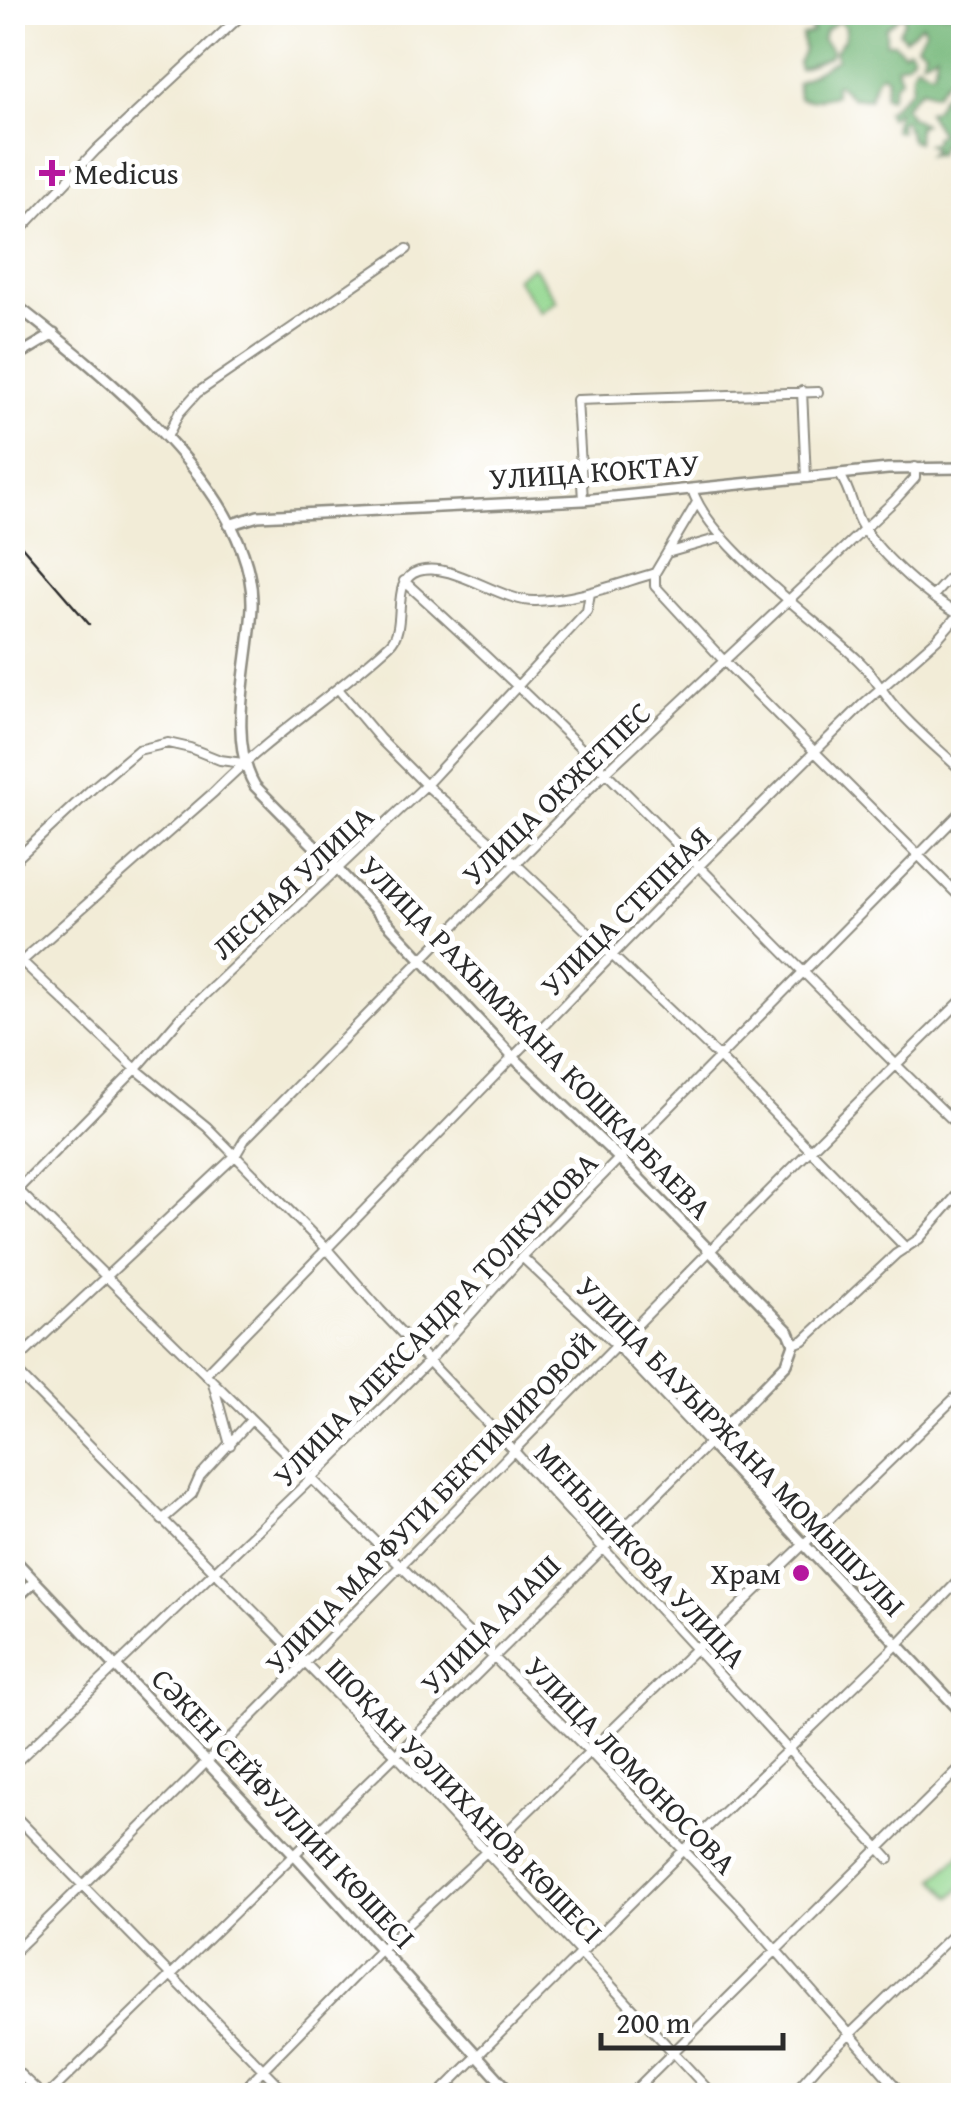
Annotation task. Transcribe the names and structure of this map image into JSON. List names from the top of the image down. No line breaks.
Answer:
{"streets":{"street":["УЛИЦА КОКТАУ","УЛИЦА ОКЖЕТПЕС","ЛЕСНАЯ УЛИЦА","УЛИЦА СТЕПНАЯ","УЛИЦА РАХЫМЖАНА КОШКАРБАЕВА","УЛИЦА АЛЕКСАНДРА ТОЛКУНОВА","УЛИЦА БАУЫРЖАНА МОМЫШУЛЫ","УЛИЦА МАРФУГИ БЕКТИМИРОВОЙ","МЕНЬШИКОВА УЛИЦА","УЛИЦА АЛАШ","УЛИЦА ЛОМОНОСОВА","ШОҚАН УӘЛИХАНОВ КӨШЕСІ","СӘКЕН СЕЙФУЛЛИН КӨШЕСІ"]},"crossings":[["УЛИЦА КОКТАУ","УЛИЦА ОКЖЕТПЕС"],["УЛИЦА ОКЖЕТПЕС","УЛИЦА РАХЫМЖАНА КОШКАРБАЕВА"],["УЛИЦА ОКЖЕТПЕС","МЕНЬШИКОВА УЛИЦА"],["УЛИЦА ОКЖЕТПЕС","УЛИЦА ЛОМОНОСОВА"],["УЛИЦА ОКЖЕТПЕС","ШОҚАН УӘЛИХАНОВ КӨШЕСІ"],["ЛЕСНАЯ УЛИЦА","УЛИЦА РАХЫМЖАНА КОШКАРБАЕВА"],["ЛЕСНАЯ УЛИЦА","МЕНЬШИКОВА УЛИЦА"],["ЛЕСНАЯ УЛИЦА","УЛИЦА ЛОМОНОСОВА"],["УЛИЦА СТЕПНАЯ","УЛИЦА РАХЫМЖАНА КОШКАРБАЕВА"],["УЛИЦА СТЕПНАЯ","МЕНЬШИКОВА УЛИЦА"],["УЛИЦА СТЕПНАЯ","УЛИЦА ЛОМОНОСОВА"],["УЛИЦА РАХЫМЖАНА КОШКАРБАЕВА","УЛИЦА АЛЕКСАНДРА ТОЛКУНОВА"],["УЛИЦА РАХЫМЖАНА КОШКАРБАЕВА","УЛИЦА МАРФУГИ БЕКТИМИРОВОЙ"],["УЛИЦА РАХЫМЖАНА КОШКАРБАЕВА","УЛИЦА АЛАШ"],["УЛИЦА АЛЕКСАНДРА ТОЛКУНОВА","УЛИЦА БАУЫРЖАНА МОМЫШУЛЫ"],["УЛИЦА АЛЕКСАНДРА ТОЛКУНОВА","МЕНЬШИКОВА УЛИЦА"],["УЛИЦА АЛЕКСАНДРА ТОЛКУНОВА","УЛИЦА ЛОМОНОСОВА"],["УЛИЦА АЛЕКСАНДРА ТОЛКУНОВА","ШОҚАН УӘЛИХАНОВ КӨШЕСІ"],["УЛИЦА АЛЕКСАНДРА ТОЛКУНОВА","СӘКЕН СЕЙФУЛЛИН КӨШЕСІ"],["УЛИЦА БАУЫРЖАНА МОМЫШУЛЫ","УЛИЦА МАРФУГИ БЕКТИМИРОВОЙ"],["УЛИЦА БАУЫРЖАНА МОМЫШУЛЫ","УЛИЦА АЛАШ"],["УЛИЦА МАРФУГИ БЕКТИМИРОВОЙ","МЕНЬШИКОВА УЛИЦА"],["УЛИЦА МАРФУГИ БЕКТИМИРОВОЙ","УЛИЦА ЛОМОНОСОВА"],["УЛИЦА МАРФУГИ БЕКТИМИРОВОЙ","ШОҚАН УӘЛИХАНОВ КӨШЕСІ"],["УЛИЦА МАРФУГИ БЕКТИМИРОВОЙ","СӘКЕН СЕЙФУЛЛИН КӨШЕСІ"],["МЕНЬШИКОВА УЛИЦА","УЛИЦА АЛАШ"],["УЛИЦА АЛАШ","УЛИЦА ЛОМОНОСОВА"],["УЛИЦА АЛАШ","ШОҚАН УӘЛИХАНОВ КӨШЕСІ"],["УЛИЦА АЛАШ","СӘКЕН СЕЙФУЛЛИН КӨШЕСІ"]],"places":{"health":["Medicus"],"other":["Храм"]},"scale_bar":"200 m"}
